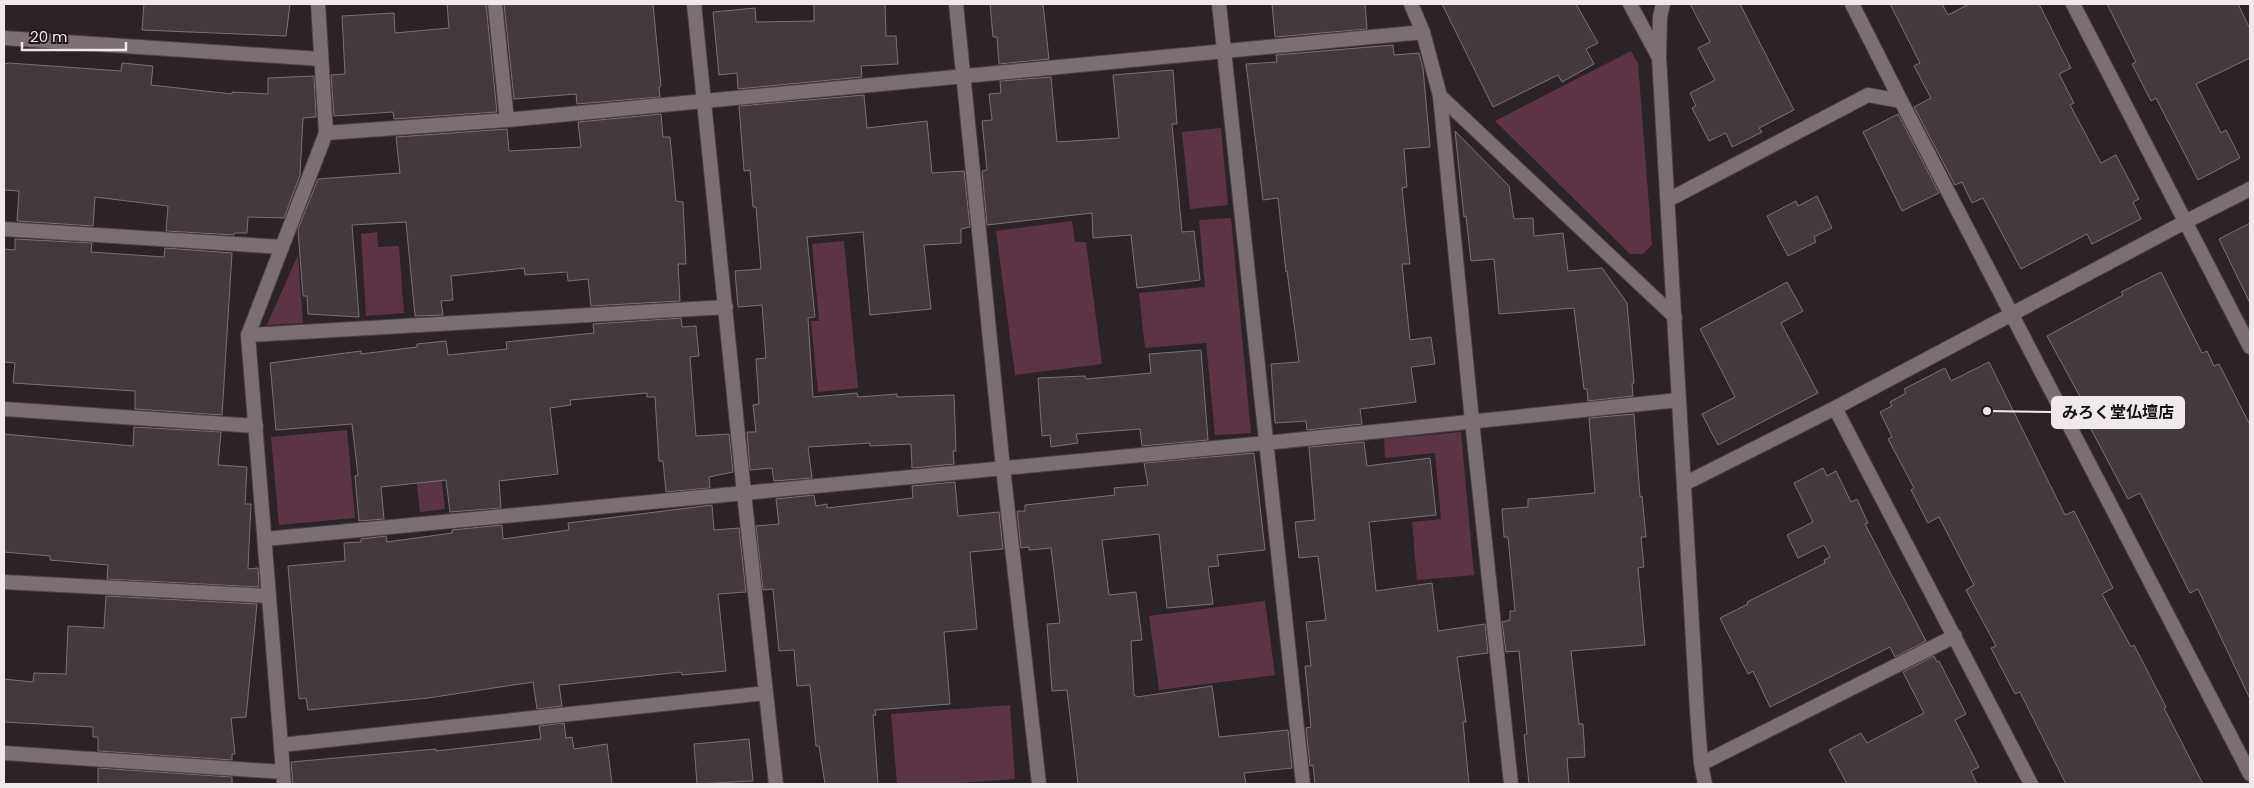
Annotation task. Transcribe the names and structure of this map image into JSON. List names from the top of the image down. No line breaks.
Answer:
{"places":["みろく堂仏壇店"],"scale_bar":"20 m"}
